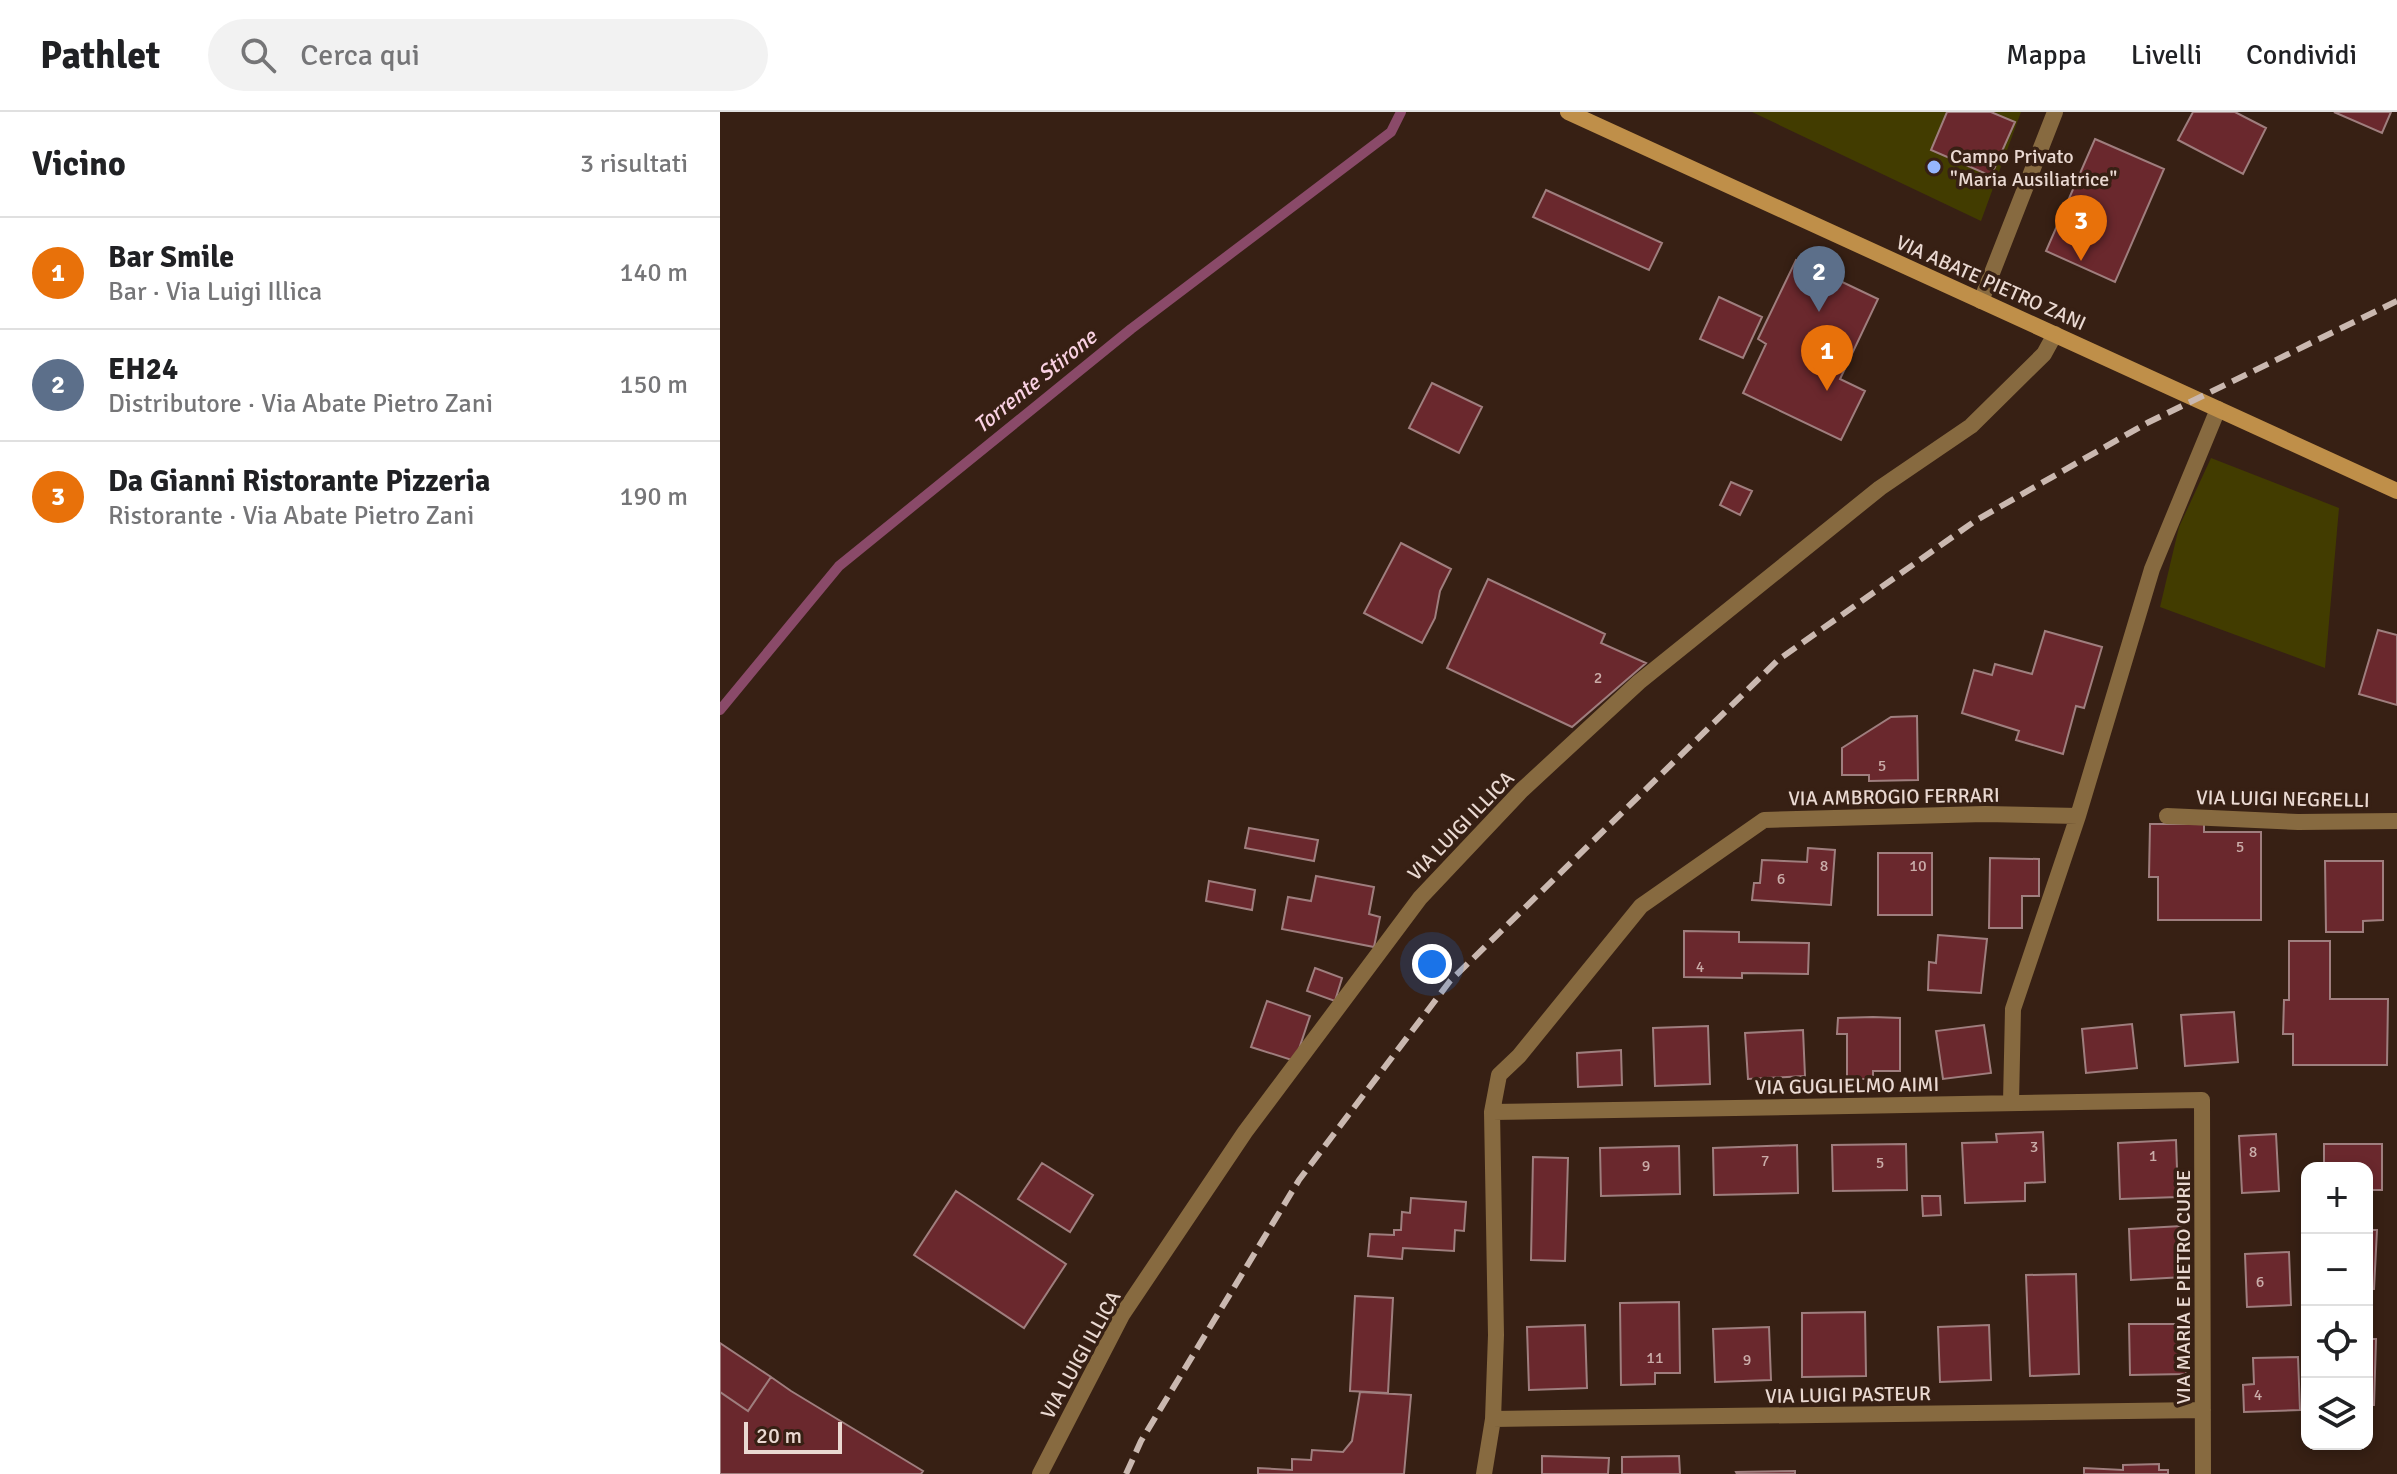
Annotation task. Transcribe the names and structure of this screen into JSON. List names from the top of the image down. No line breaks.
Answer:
{"streets":{"main road":["VIA ABATE PIETRO ZANI"],"street":["VIA AMBROGIO FERRARI","VIA LUIGI NEGRELLI","VIA LUIGI ILLICA","VIA GUGLIELMO AIMI","VIA MARIA E PIETRO CURIE","VIA LUIGI PASTEUR"]},"crossings":[["VIA ABATE PIETRO ZANI","VIA LUIGI ILLICA"],["VIA AMBROGIO FERRARI","VIA GUGLIELMO AIMI"],["VIA AMBROGIO FERRARI","VIA LUIGI PASTEUR"],["VIA GUGLIELMO AIMI","VIA MARIA E PIETRO CURIE"],["VIA MARIA E PIETRO CURIE","VIA LUIGI PASTEUR"]],"water":["Torrente Stirone"],"places":["Campo Privato \"Maria Ausiliatrice\""],"house_numbers":["2","5","5","8","10","6","4","3","8","1","7","5","9","6","11","9","4"],"scale_bar":"20 m","page":{"header":"Pathlet","search":"Cerca qui","nav":["Mappa","Livelli","Condividi"],"heading":["Vicino","3 risultati"],"pins":["3","2","1"],"list":[{"mark":"1","name":"Bar Smile","note":"Bar · Via Luigi Illica","value":"140 m"},{"mark":"2","name":"EH24","note":"Distributore · Via Abate Pietro Zani","value":"150 m"},{"mark":"3","name":"Da Gianni Ristorante Pizzeria","note":"Ristorante · Via Abate Pietro Zani","value":"190 m"}],"map_buttons":["+","−"],"scale":"20 m"}}
